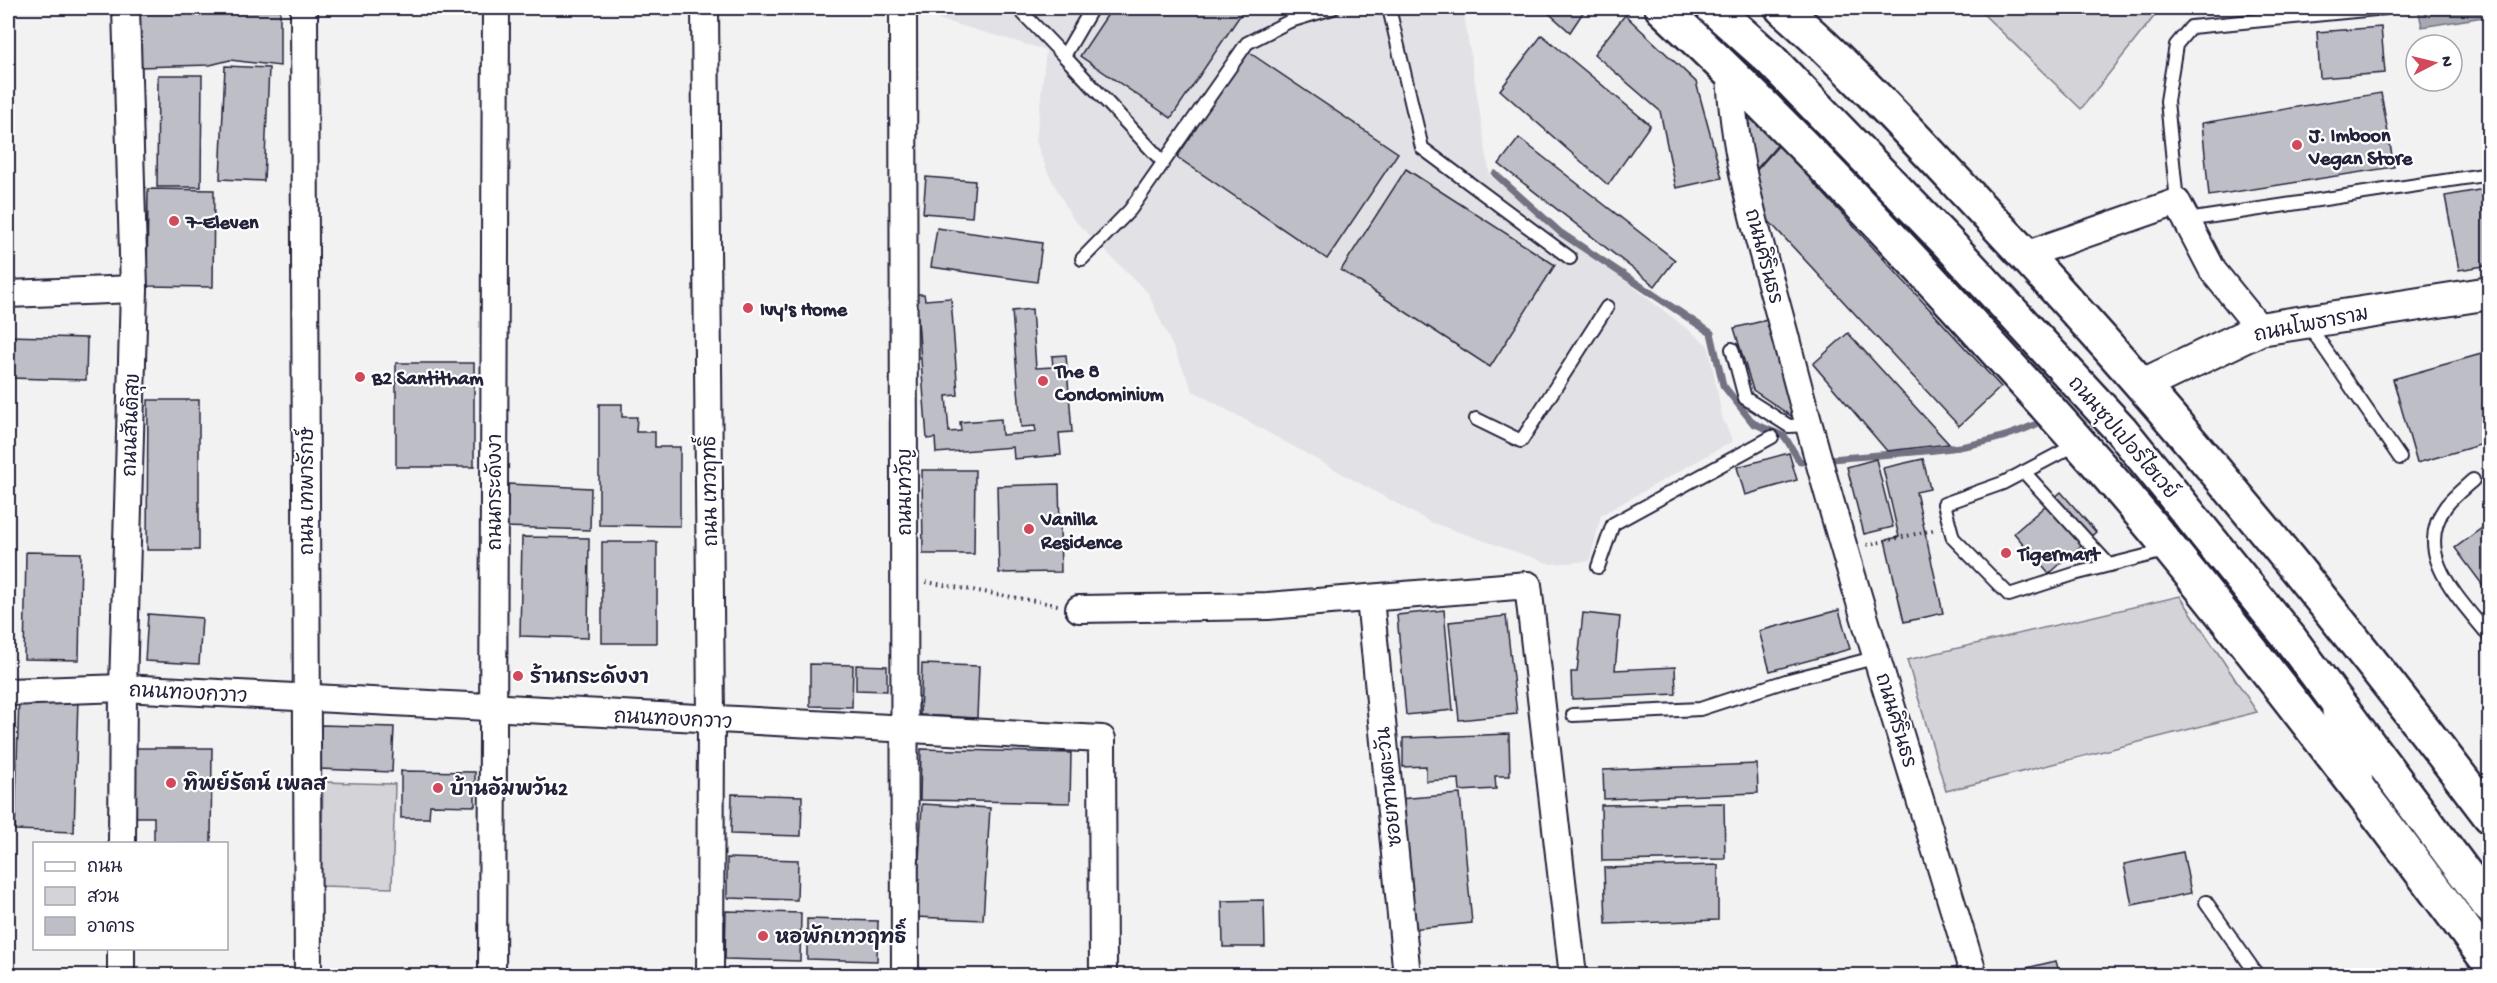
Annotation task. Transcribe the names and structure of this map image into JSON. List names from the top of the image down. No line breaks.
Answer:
{"streets":{"main road":["ถนนซุปเปอร์ไฮเวย์"],"street":["ถนนศิรินธร","ถนนโพธาราม","ถนนสันติสุข","ถนน เทพารักษ์","ถนน เทวฤทธิ์","ถนนกระดังงา","ถนนเทวัญ","ถนนทองกวาว","ซอยทานตะวัน"]},"crossings":[["ถนนสันติสุข","ถนนทองกวาว"],["ถนน เทพารักษ์","ถนนทองกวาว"],["ถนน เทวฤทธิ์","ถนนทองกวาว"],["ถนนกระดังงา","ถนนทองกวาว"],["ถนนเทวัญ","ถนนทองกวาว"]],"places":["J. Imboon Vegan Store","7-Eleven","Ivy's Home","B2 Santitham","The 8 Condominium","Vanilla Residence","Tigermart","ร้านกระดังงา","ทิพย์รัตน์ เพลส","บ้านอัมพวัน2","หอพักเทวฤทธิ์"],"legend":["ถนน","สวน","อาคาร"],"north":"right"}
